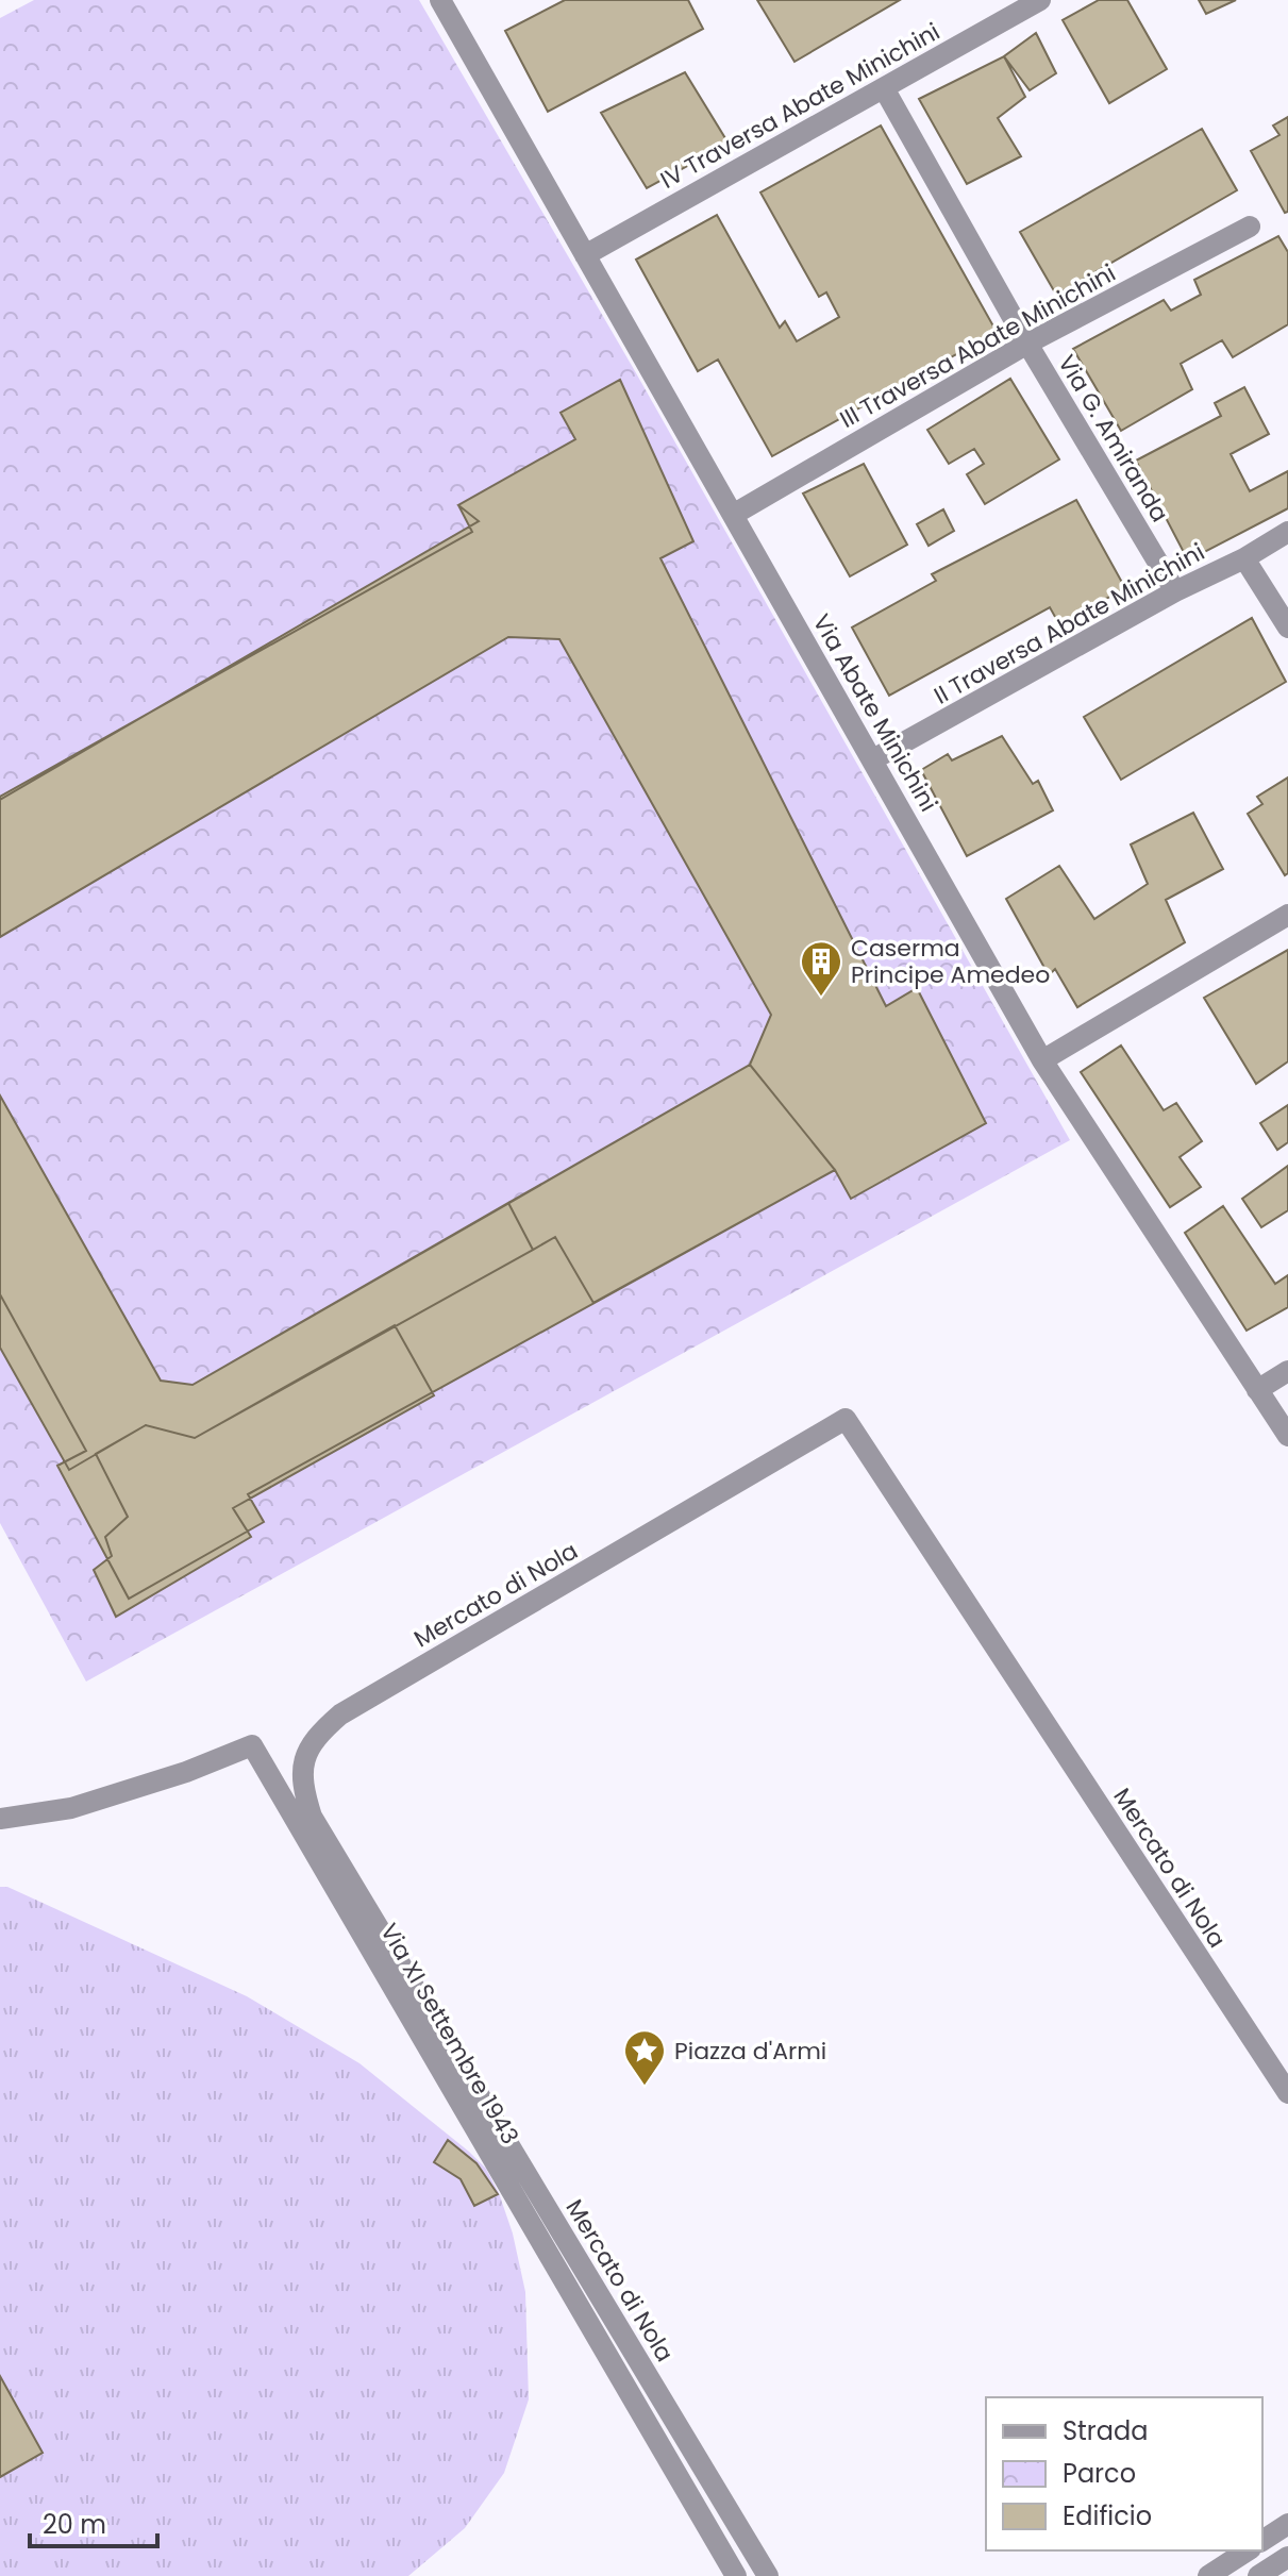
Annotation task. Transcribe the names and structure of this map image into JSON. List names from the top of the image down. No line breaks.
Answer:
{"streets":{"street":["IV Traversa Abate Minichini","III Traversa Abate Minichini","Via G. Amiranda","II Traversa Abate Minichini","Via Abate Minichini","Mercato di Nola","Via XI Settembre 1943"]},"crossings":[["IV Traversa Abate Minichini","Via G. Amiranda"],["IV Traversa Abate Minichini","Via Abate Minichini"],["III Traversa Abate Minichini","Via G. Amiranda"],["III Traversa Abate Minichini","Via Abate Minichini"],["Via G. Amiranda","II Traversa Abate Minichini"],["II Traversa Abate Minichini","Via Abate Minichini"]],"places":{"building":["Caserma Principe Amedeo"],"place":["Piazza d'Armi"]},"legend":["Strada","Parco","Edificio"],"scale_bar":"20 m"}
